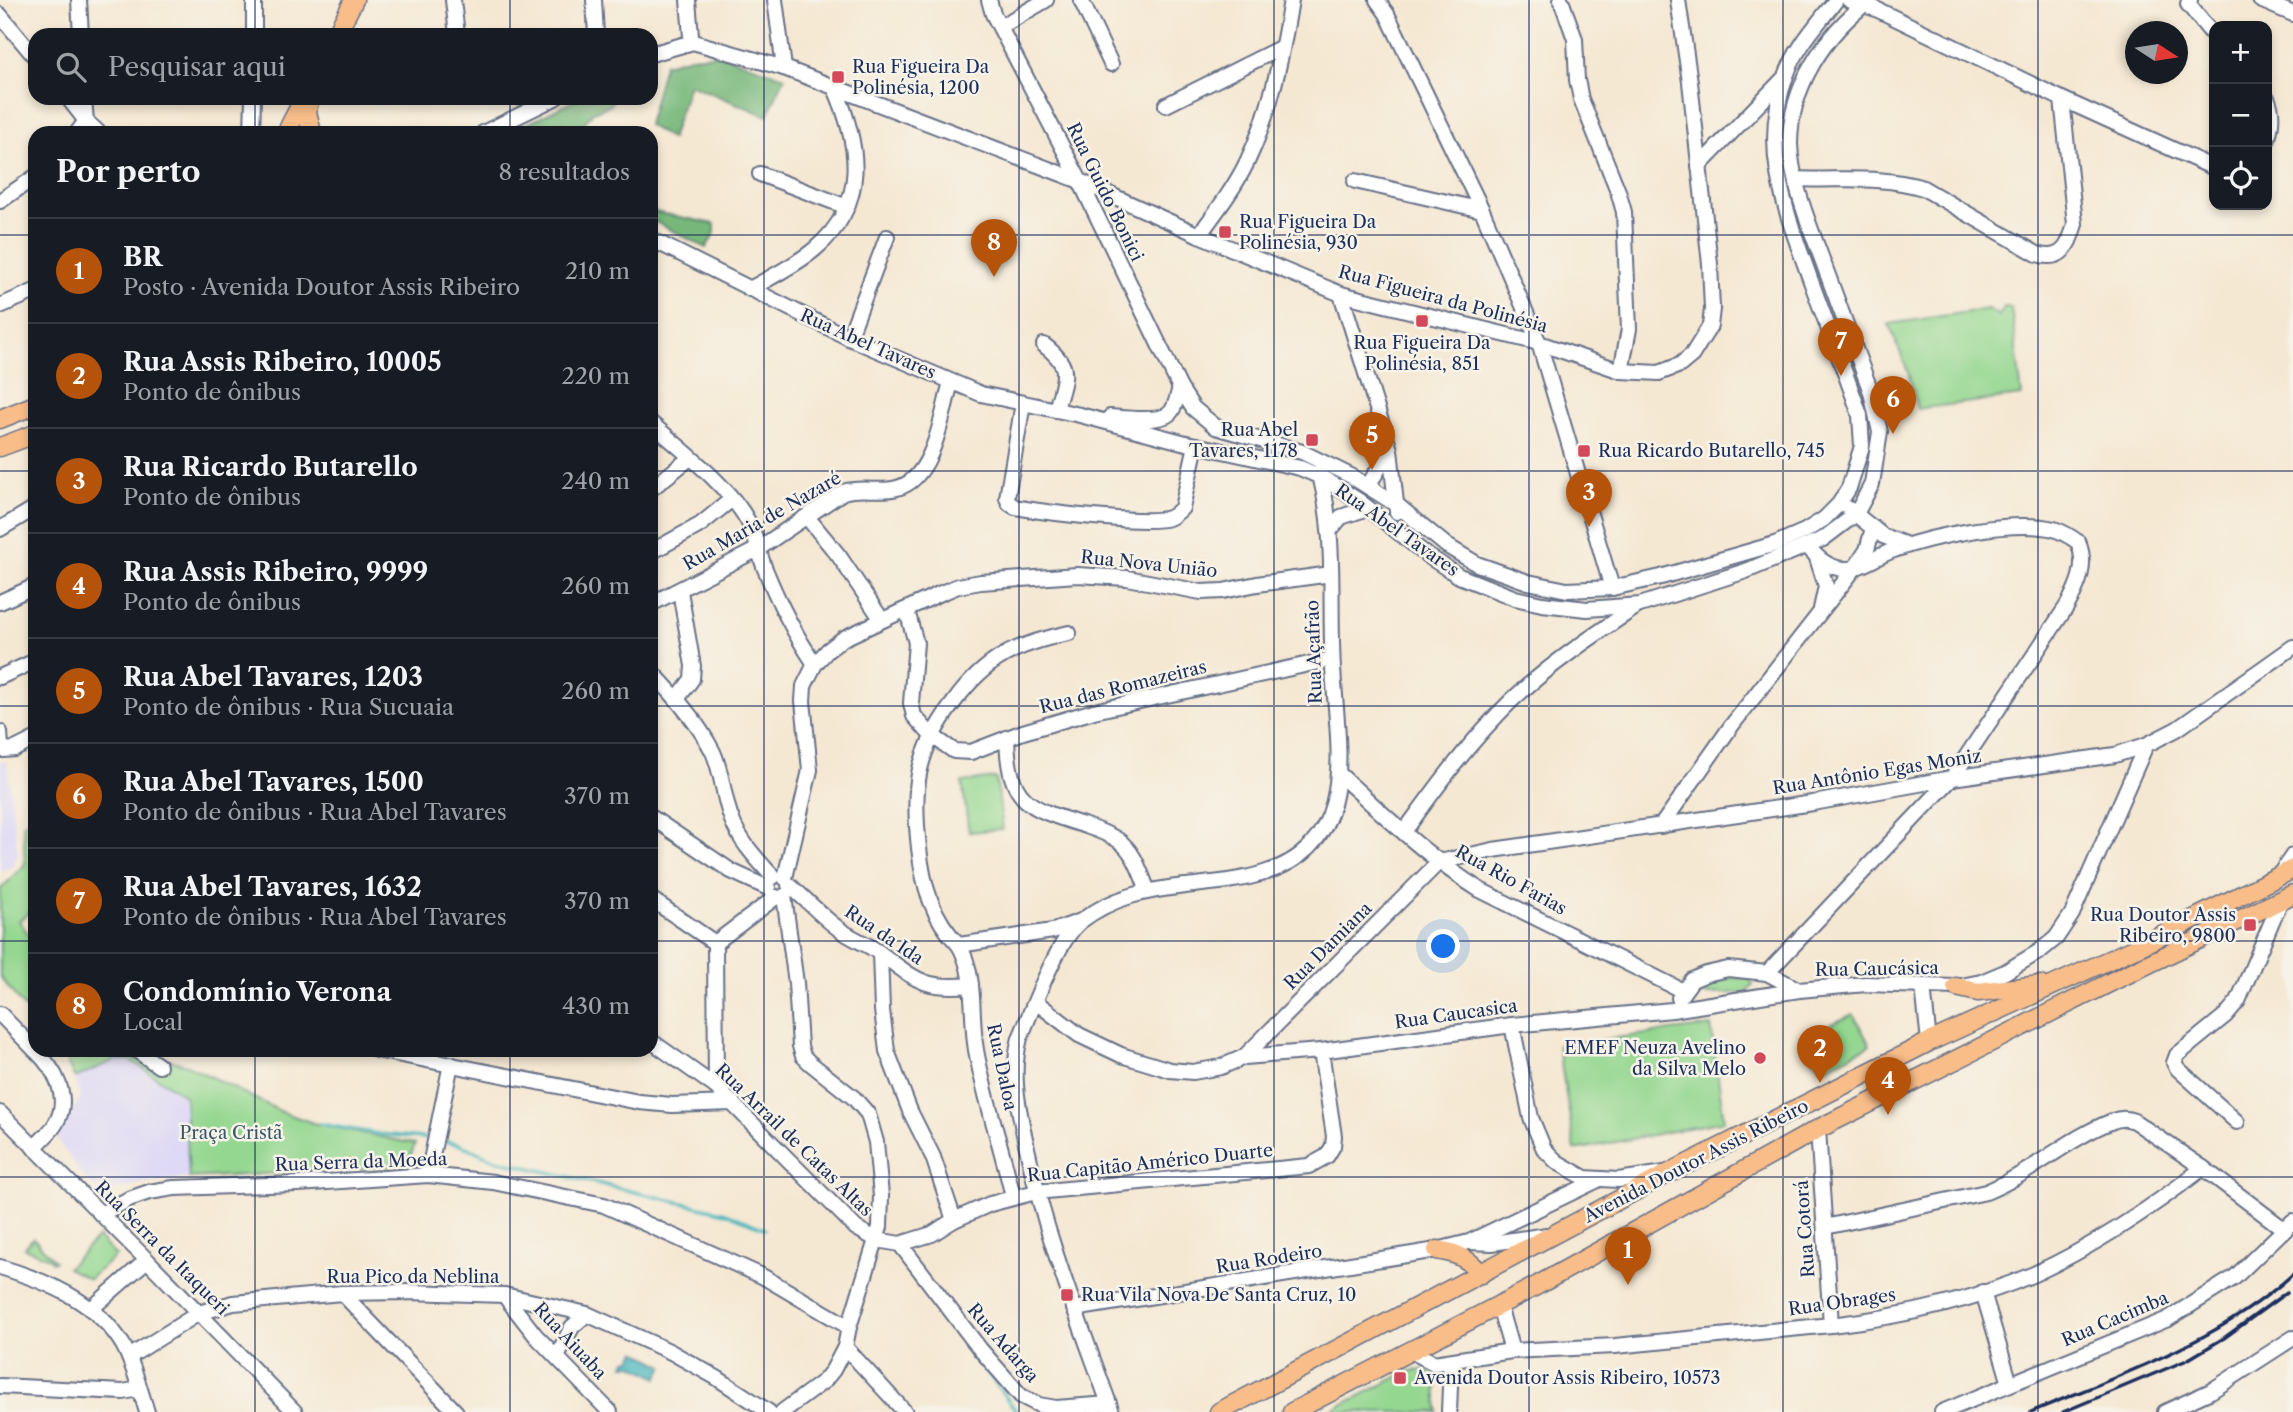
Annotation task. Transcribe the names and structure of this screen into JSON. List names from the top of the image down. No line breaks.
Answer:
{"streets":{"main road":["Avenida Doutor Assis Ribeiro"],"street":["Rua Guido Bonici","Rua Figueira da Polinésia","Rua Abel Tavares","Rua Maria de Nazaré","Rua Nova União","Rua Açafrão","Rua das Romazeiras","Rua Antônio Egas Moniz","Rua Rio Farias","Rua da Ida","Rua Damiana","Rua Caucásica","Rua Caucasica","Rua Daloa","Rua Arrail de Catas Altas","Rua Serra da Moeda","Rua Capitão Américo Duarte","Rua Cotorá","Rua Serra da Itaqueri","Rua Rodeiro","Rua Pico da Neblina","Rua Obrages","Rua Cacimba","Rua Aiuaba","Rua Adarga"]},"crossings":[["Rua Guido Bonici","Rua Figueira da Polinésia"],["Rua Guido Bonici","Rua Abel Tavares"],["Rua Abel Tavares","Rua Maria de Nazaré"],["Rua Abel Tavares","Rua Açafrão"],["Rua Nova União","Rua Açafrão"],["Rua Açafrão","Rua das Romazeiras"],["Rua Açafrão","Rua Rio Farias"],["Rua das Romazeiras","Rua Daloa"],["Rua Antônio Egas Moniz","Rua Rio Farias"],["Rua Antônio Egas Moniz","Rua Damiana"],["Rua Antônio Egas Moniz","Rua Caucásica"],["Rua Rio Farias","Rua Damiana"],["Rua da Ida","Rua Daloa"],["Rua Damiana","Rua Caucasica"],["Rua Caucásica","Rua Caucasica"],["Rua Caucasica","Rua Capitão Américo Duarte"],["Rua Daloa","Rua Capitão Américo Duarte"],["Rua Arrail de Catas Altas","Rua Capitão Américo Duarte"],["Avenida Doutor Assis Ribeiro","Rua Cotorá"],["Avenida Doutor Assis Ribeiro","Rua Rodeiro"],["Rua Serra da Moeda","Rua Serra da Itaqueri"],["Rua Capitão Américo Duarte","Rua Adarga"],["Rua Cotorá","Rua Obrages"],["Rua Serra da Itaqueri","Rua Pico da Neblina"],["Rua Pico da Neblina","Rua Aiuaba"]],"parks":["Praça Cristã"],"places":{"transit":["Rua Figueira Da Polinésia, 1200","Rua Figueira Da Polinésia, 930","Rua Figueira Da Polinésia, 851","Rua Abel Tavares, 1178","Rua Ricardo Butarello, 745","Rua Doutor Assis Ribeiro, 9800","Rua Vila Nova De Santa Cruz, 10","Avenida Doutor Assis Ribeiro, 10573"],"other":["EMEF Neuza Avelino da Silva Melo"]},"north":"right","page":{"map_buttons":["+","−"],"search":"Pesquisar aqui","heading":["Por perto","8 resultados"],"list":[{"mark":"1","name":"BR","note":"Posto · Avenida Doutor Assis Ribeiro","value":"210 m"},{"mark":"2","name":"Rua Assis Ribeiro, 10005","note":"Ponto de ônibus","value":"220 m"},{"mark":"3","name":"Rua Ricardo Butarello","note":"Ponto de ônibus","value":"240 m"},{"mark":"4","name":"Rua Assis Ribeiro, 9999","note":"Ponto de ônibus","value":"260 m"},{"mark":"5","name":"Rua Abel Tavares, 1203","note":"Ponto de ônibus · Rua Sucuaia","value":"260 m"},{"mark":"6","name":"Rua Abel Tavares, 1500","note":"Ponto de ônibus · Rua Abel Tavares","value":"370 m"},{"mark":"7","name":"Rua Abel Tavares, 1632","note":"Ponto de ônibus · Rua Abel Tavares","value":"370 m"},{"mark":"8","name":"Condomínio Verona","note":"Local","value":"430 m"}],"pins":["8","7","6","5","3","2","4","1"]}}
